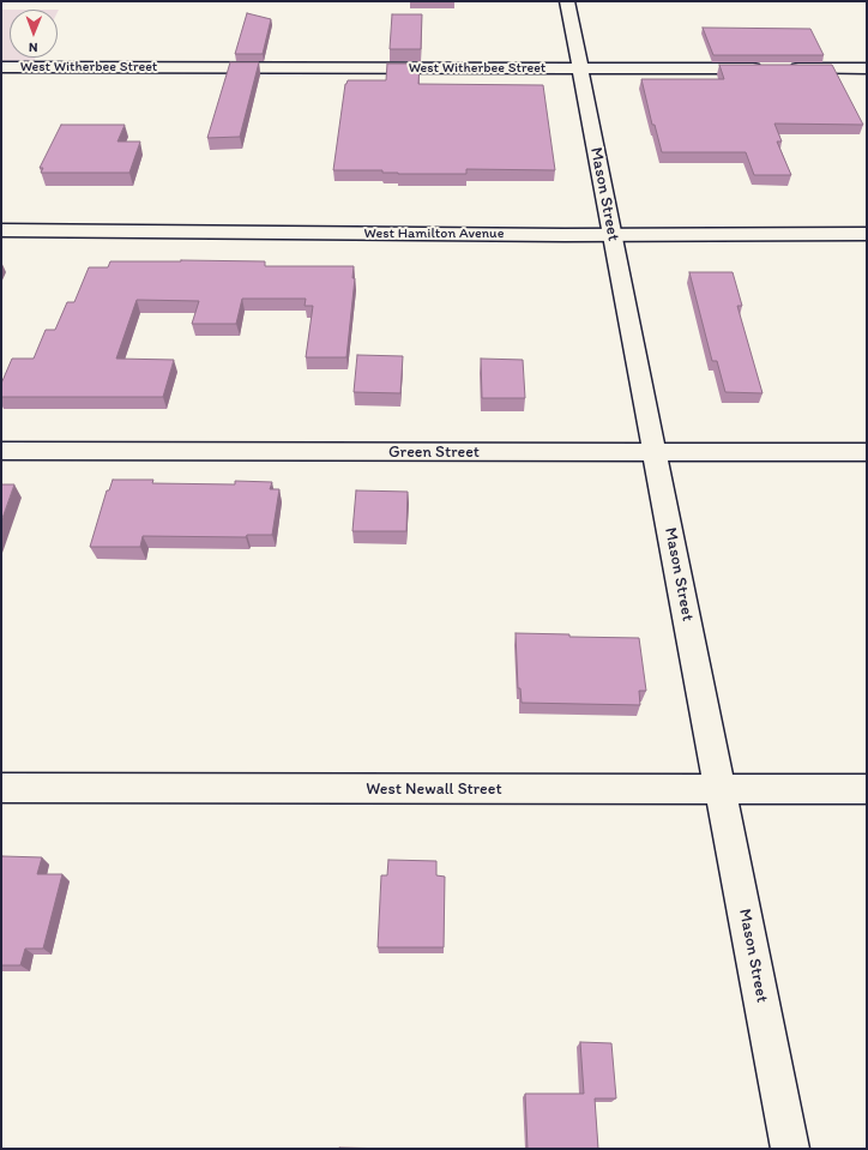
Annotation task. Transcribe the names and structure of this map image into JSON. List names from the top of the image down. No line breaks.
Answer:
{"streets":{"street":["West Witherbee Street","Mason Street","West Hamilton Avenue","Green Street","West Newall Street"]},"crossings":[["West Witherbee Street","Mason Street"],["Mason Street","West Hamilton Avenue"],["Mason Street","Green Street"],["Mason Street","West Newall Street"]],"north":"bottom"}
